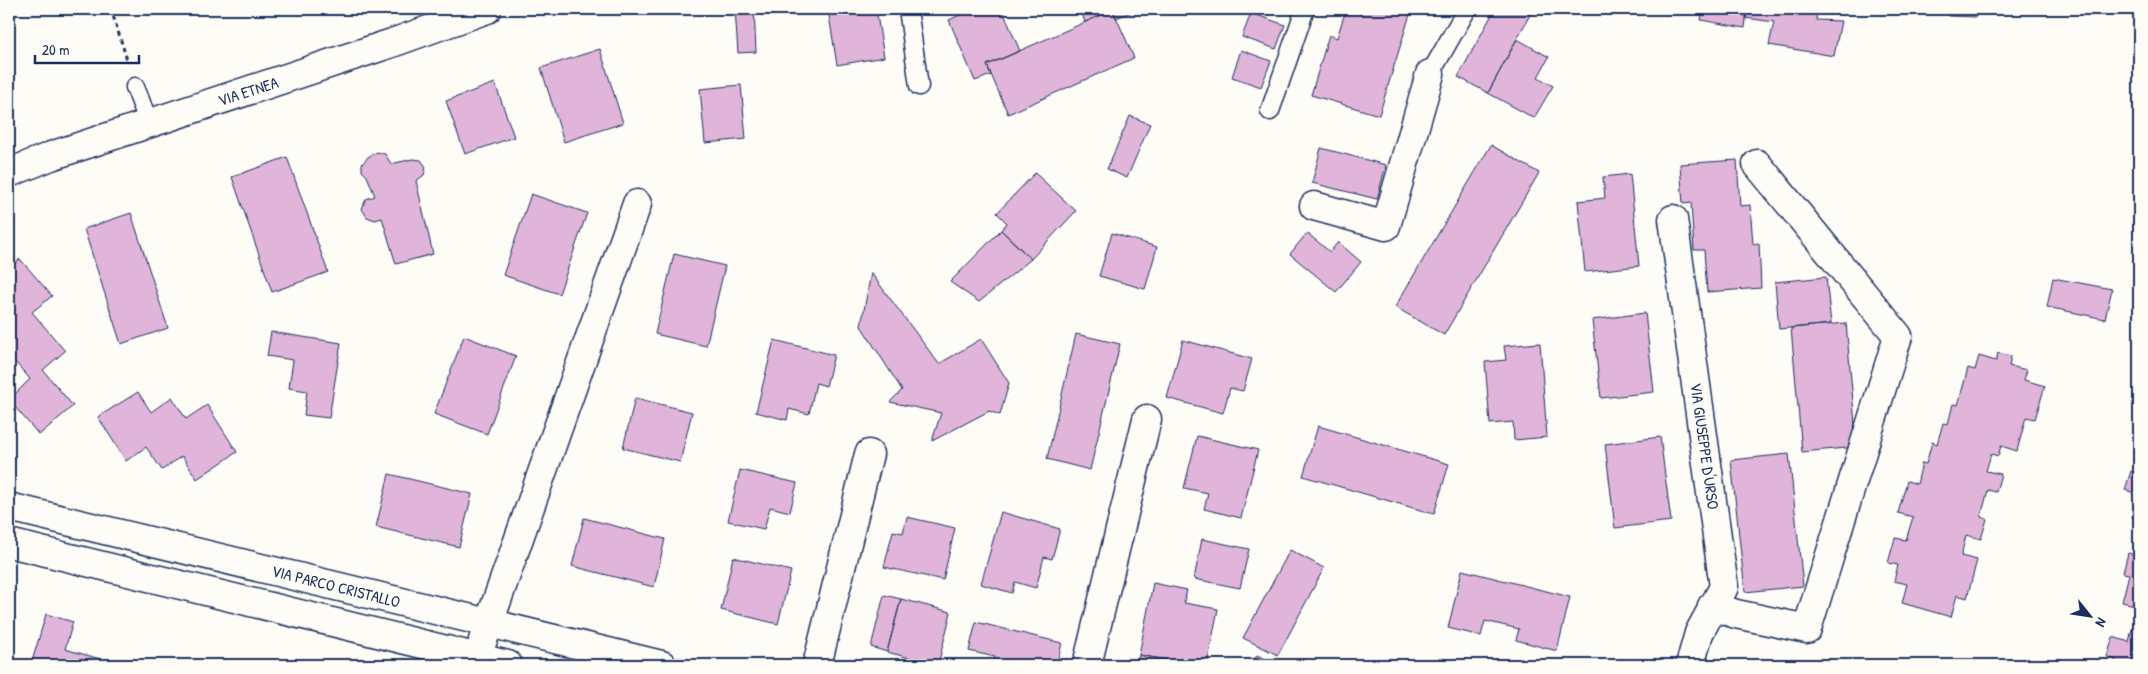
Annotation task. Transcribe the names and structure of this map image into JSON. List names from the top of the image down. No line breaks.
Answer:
{"streets":{"street":["VIA ETNEA","VIA GIUSEPPE D'URSO","VIA PARCO CRISTALLO"]},"scale_bar":"20 m","north":"bottom right"}
